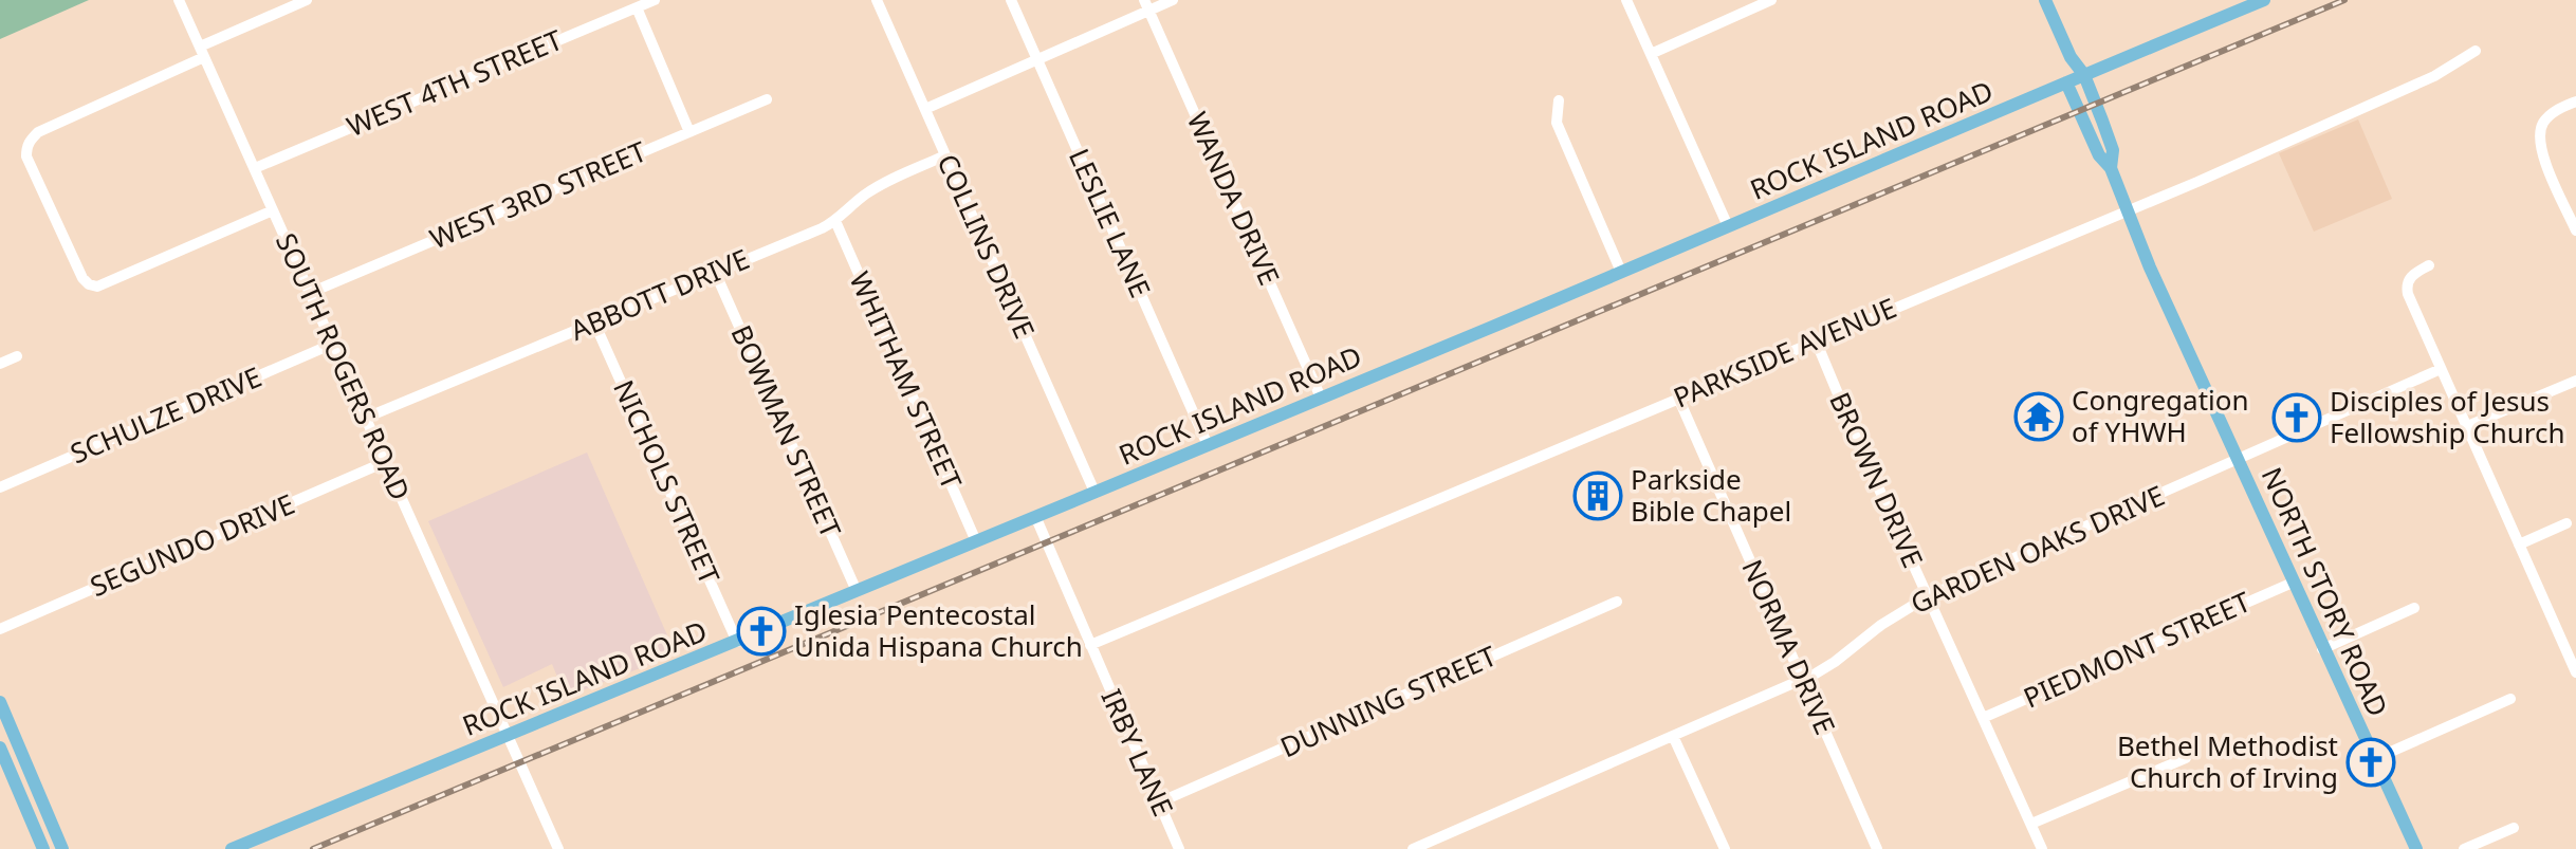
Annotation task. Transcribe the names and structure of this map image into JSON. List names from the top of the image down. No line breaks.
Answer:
{"streets":{"main road":["ROCK ISLAND ROAD","NORTH STORY ROAD"],"street":["WEST 4TH STREET","WEST 3RD STREET","WANDA DRIVE","LESLIE LANE","COLLINS DRIVE","ABBOTT DRIVE","PARKSIDE AVENUE","SOUTH ROGERS ROAD","WHITHAM STREET","SCHULZE DRIVE","BOWMAN STREET","BROWN DRIVE","NICHOLS STREET","SEGUNDO DRIVE","GARDEN OAKS DRIVE","NORMA DRIVE","PIEDMONT STREET","DUNNING STREET","IRBY LANE"]},"crossings":[["WEST 4TH STREET","SOUTH ROGERS ROAD"],["ROCK ISLAND ROAD","WANDA DRIVE"],["ROCK ISLAND ROAD","LESLIE LANE"],["ROCK ISLAND ROAD","COLLINS DRIVE"],["ROCK ISLAND ROAD","SOUTH ROGERS ROAD"],["ROCK ISLAND ROAD","WHITHAM STREET"],["ROCK ISLAND ROAD","BOWMAN STREET"],["ROCK ISLAND ROAD","NICHOLS STREET"],["ROCK ISLAND ROAD","NORTH STORY ROAD"],["ROCK ISLAND ROAD","IRBY LANE"],["WEST 3RD STREET","SOUTH ROGERS ROAD"],["COLLINS DRIVE","ABBOTT DRIVE"],["ABBOTT DRIVE","SOUTH ROGERS ROAD"],["ABBOTT DRIVE","WHITHAM STREET"],["ABBOTT DRIVE","BOWMAN STREET"],["ABBOTT DRIVE","NICHOLS STREET"],["PARKSIDE AVENUE","BROWN DRIVE"],["PARKSIDE AVENUE","NORTH STORY ROAD"],["PARKSIDE AVENUE","NORMA DRIVE"],["PARKSIDE AVENUE","IRBY LANE"],["SOUTH ROGERS ROAD","SCHULZE DRIVE"],["SOUTH ROGERS ROAD","SEGUNDO DRIVE"],["BROWN DRIVE","GARDEN OAKS DRIVE"],["BROWN DRIVE","PIEDMONT STREET"],["GARDEN OAKS DRIVE","NORTH STORY ROAD"],["GARDEN OAKS DRIVE","NORMA DRIVE"],["NORTH STORY ROAD","PIEDMONT STREET"],["DUNNING STREET","IRBY LANE"]],"places":{"temple":["Congregation of YHWH"],"church":["Disciples of Jesus Fellowship Church","Iglesia Pentecostal Unida Hispana Church","Bethel Methodist Church of Irving"],"building":["Parkside Bible Chapel"]}}
